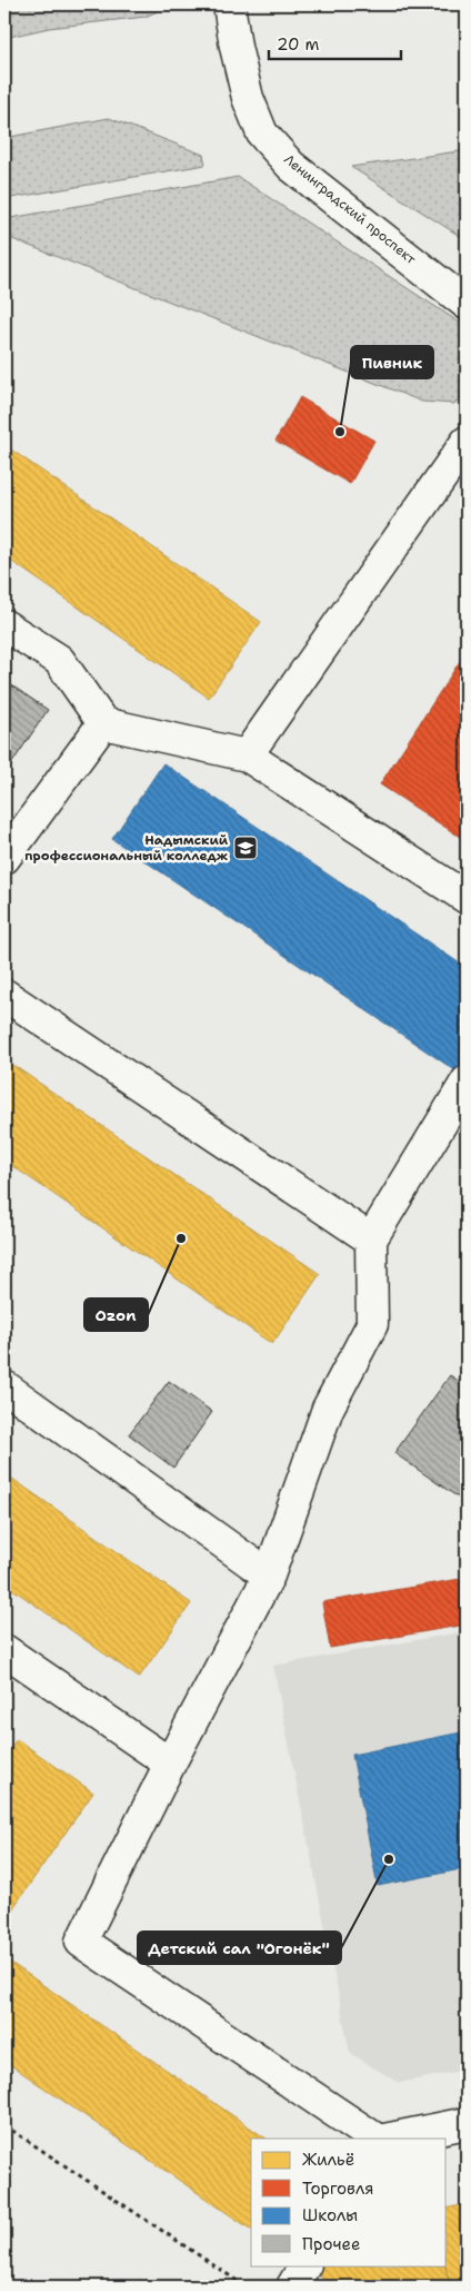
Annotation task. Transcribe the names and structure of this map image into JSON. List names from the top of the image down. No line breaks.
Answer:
{"streets":{"street":["Ленинградский проспект"]},"places":{"other":["Пивник","Ozon","Детский сал \"Огонёк\""],"school or university":["Надымский профессиональный колледж"]},"legend":["Жильё","Торговля","Школы","Прочее"],"scale_bar":"20 m"}
